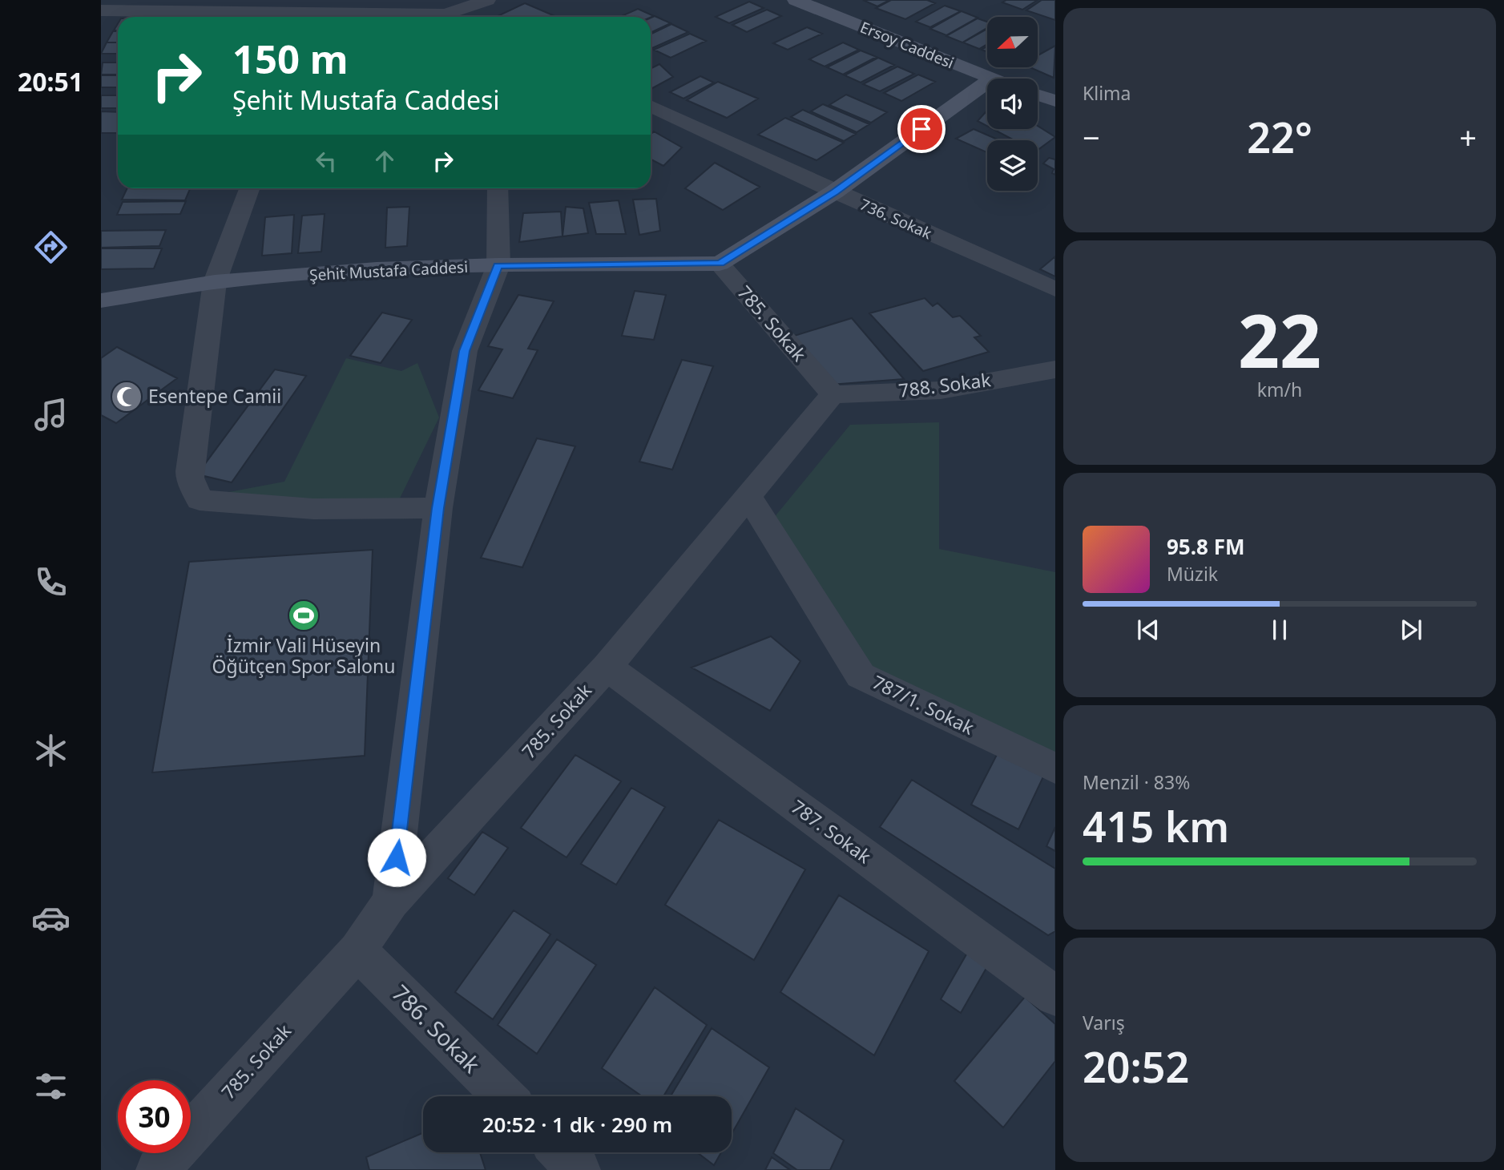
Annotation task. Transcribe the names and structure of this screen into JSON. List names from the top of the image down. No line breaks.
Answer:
{"streets":{"street":["Ersoy Caddesi","736. Sokak","Şehit Mustafa Caddesi","785. Sokak","788. Sokak","787/1. Sokak","787. Sokak","786. Sokak"]},"crossings":[["Şehit Mustafa Caddesi","785. Sokak"],["785. Sokak","788. Sokak"],["785. Sokak","787/1. Sokak"],["785. Sokak","787. Sokak"],["785. Sokak","786. Sokak"]],"places":{"mosque":["Esentepe Camii"],"sports":["İzmir Vali Hüseyin Öğütçen Spor Salonu"]},"north":"left","page":{"tabs":"20:51","tile":["Klima",["22","km/h"],["Menzil · 83%","415 km"],["Varış","20:52"]],"turn":["150 m","Şehit Mustafa Caddesi"],"heat":["−","22°","+"],"song":["95.8 FM","Müzik"],"limit":"30","trip":"20:52 · 1 dk · 290 m"}}
